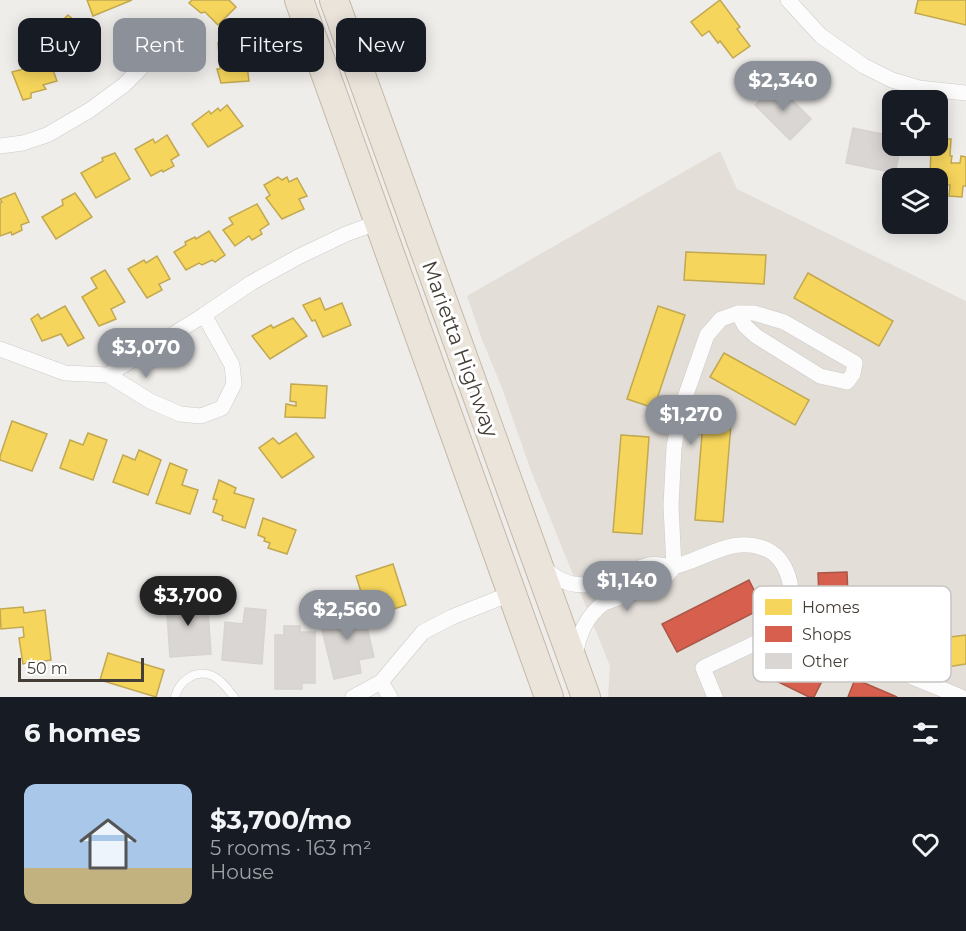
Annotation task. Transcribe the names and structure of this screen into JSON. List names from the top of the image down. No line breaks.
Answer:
{"streets":{"highway":["Marietta Highway"]},"legend":["Homes","Shops","Other"],"scale_bar":"50 m","page":{"chip":["Buy","Rent","Filters","New"],"price":["$2,340","$3,070","$1,270","$1,140","$3,700","$2,560"],"scale":"50 m","heading":"6 homes","list":[{"name":"$3,700/mo","note":"5 rooms · 163 m² · House"}]}}
